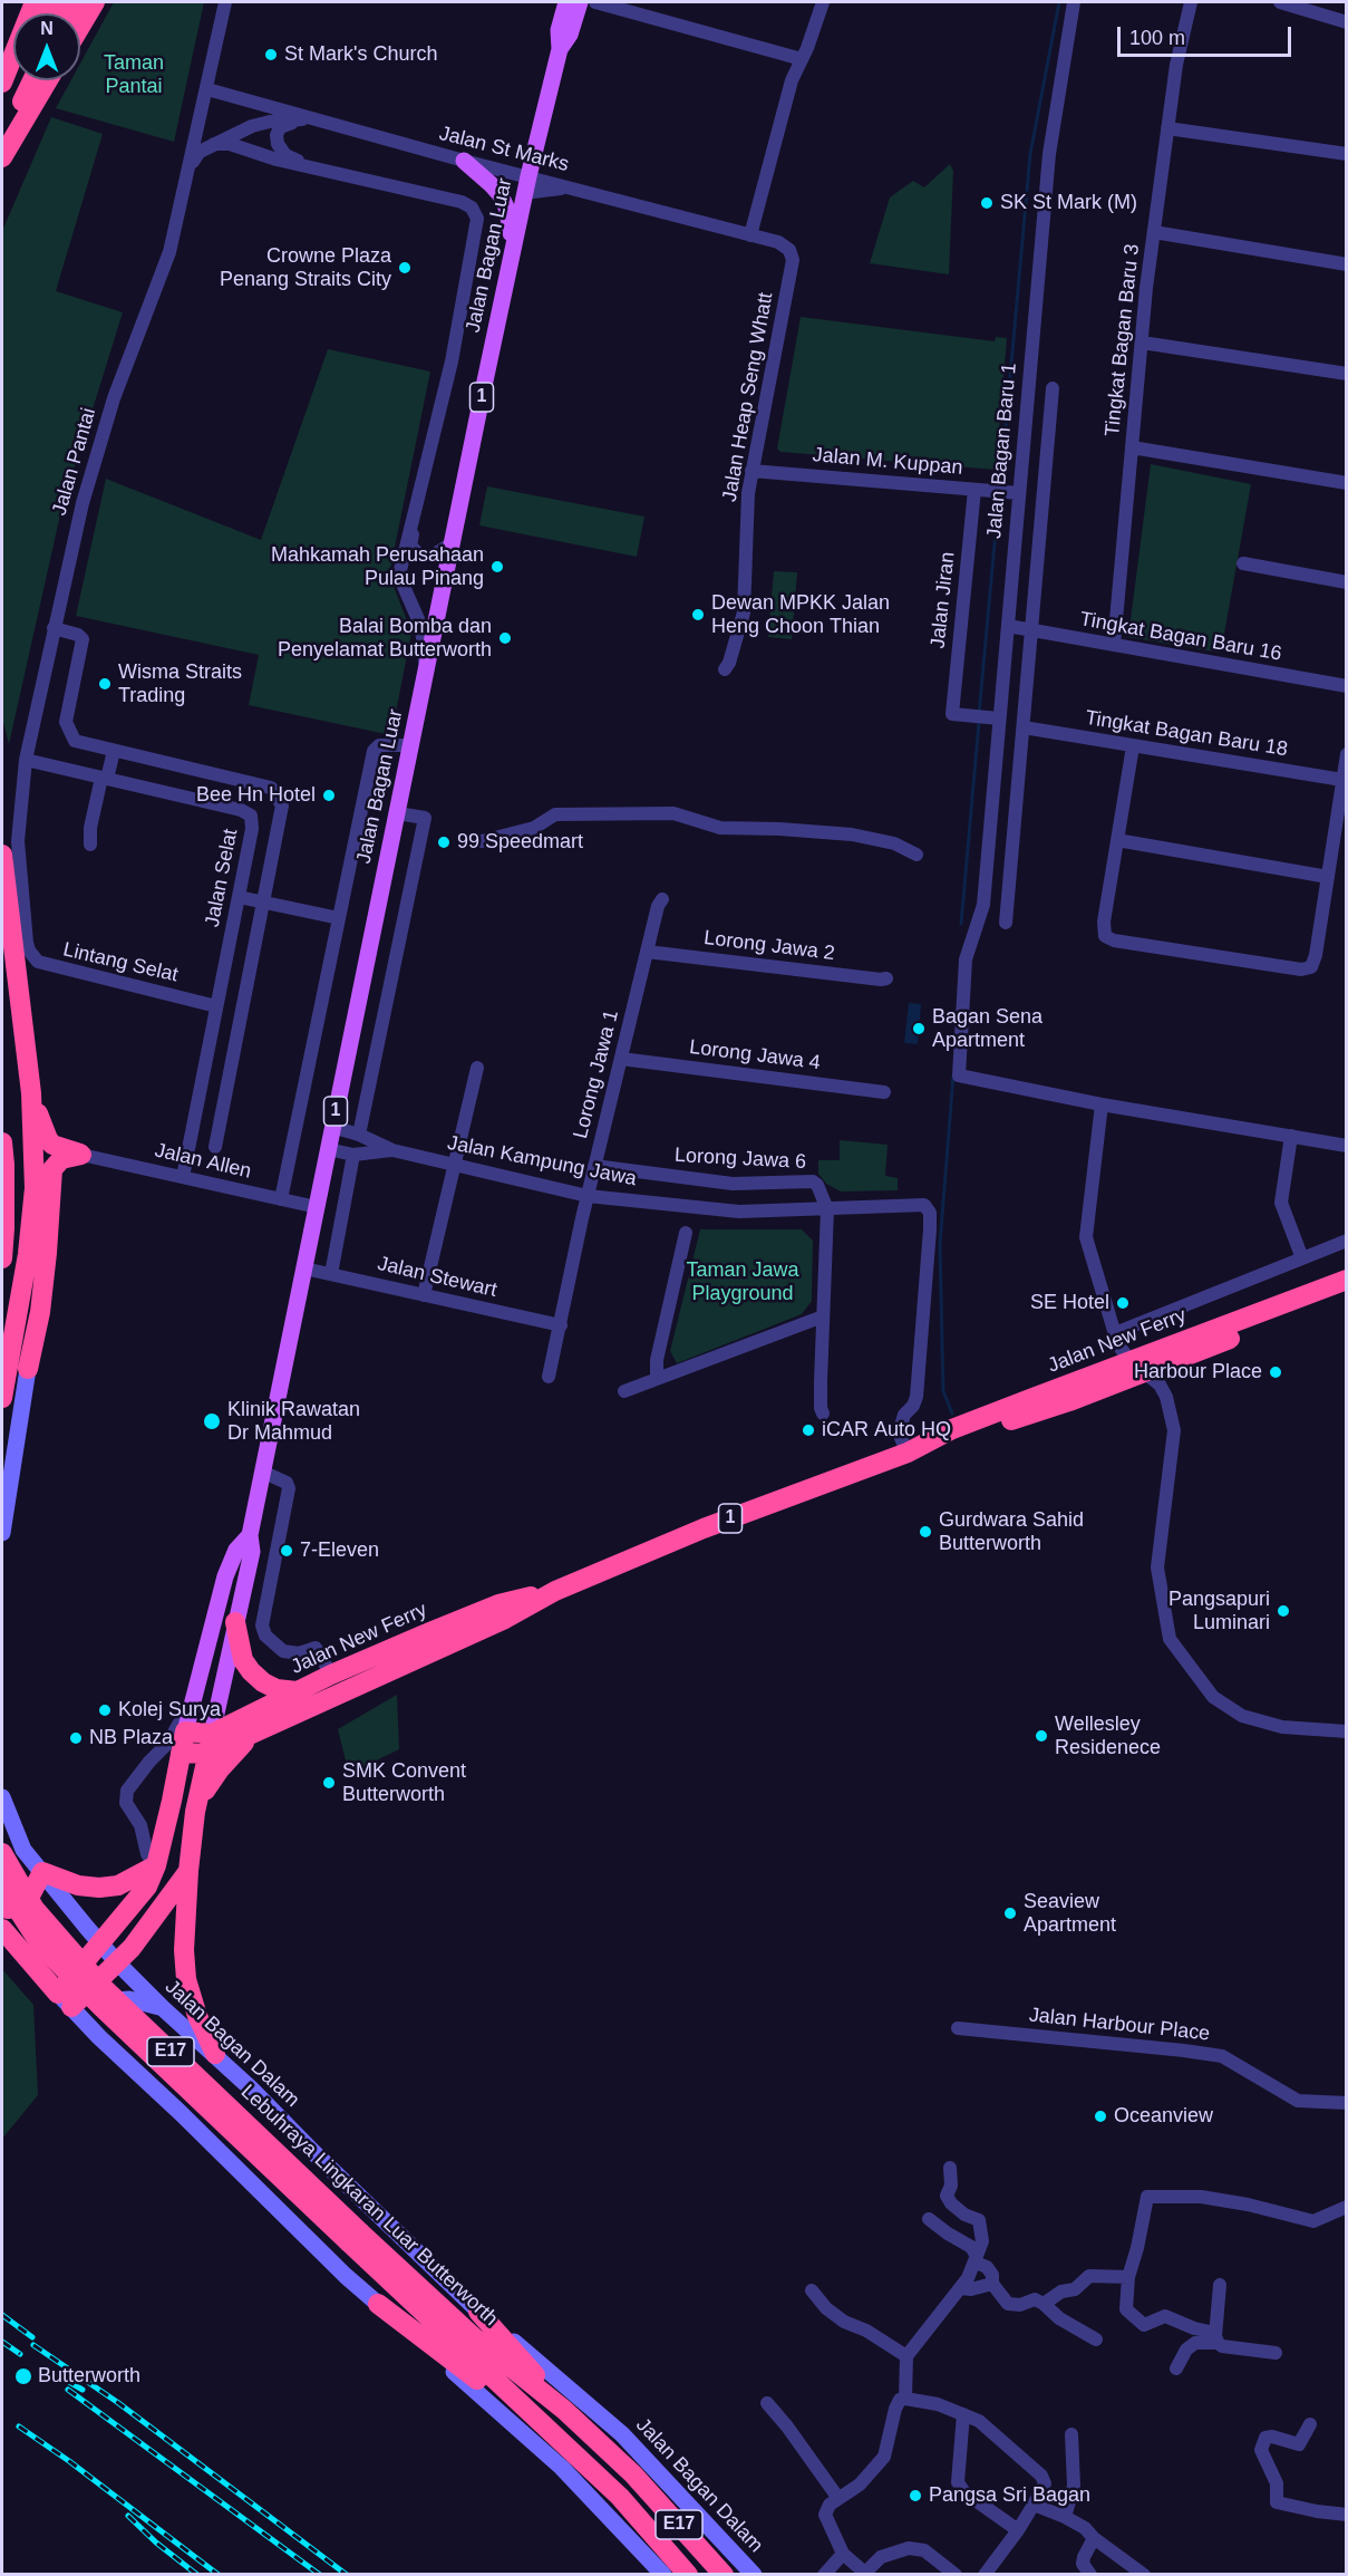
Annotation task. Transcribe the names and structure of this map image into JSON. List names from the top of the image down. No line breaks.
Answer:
{"streets":{"highway":["1","Jalan New Ferry","E17","Lebuhraya Lingkaran Luar Butterworth"],"main road":["Jalan Bagan Luar"],"street":["Jalan St Marks","Tingkat Bagan Baru 3","Jalan Heap Seng Whatt","Jalan Bagan Baru 1","Jalan Pantai","Jalan M. Kuppan","Jalan Jiran","Tingkat Bagan Baru 16","Tingkat Bagan Baru 18","Jalan Selat","Lorong Jawa 2","Lintang Selat","Lorong Jawa 4","Lorong Jawa 1","Lorong Jawa 6","Jalan Allen","Jalan Kampung Jawa","Jalan Stewart","Jalan Harbour Place","Jalan Bagan Dalam"]},"crossings":[["Jalan St Marks","Jalan Bagan Luar"],["Jalan St Marks","Jalan Heap Seng Whatt"],["Jalan St Marks","Jalan Pantai"],["Jalan Bagan Luar","1"],["Jalan Bagan Luar","Jalan Allen"],["Jalan Bagan Luar","Jalan Kampung Jawa"],["Jalan Bagan Luar","Jalan Stewart"],["Jalan Bagan Luar","Jalan New Ferry"],["Tingkat Bagan Baru 3","Tingkat Bagan Baru 16"],["1","Jalan New Ferry"],["Jalan Heap Seng Whatt","Jalan M. Kuppan"],["Jalan Bagan Baru 1","Jalan M. Kuppan"],["Jalan Bagan Baru 1","Jalan Jiran"],["Jalan Bagan Baru 1","Tingkat Bagan Baru 16"],["Jalan Pantai","Jalan Selat"],["Jalan Pantai","Lintang Selat"],["Jalan M. Kuppan","Jalan Jiran"],["Jalan Selat","Lintang Selat"],["Jalan Selat","Jalan Allen"],["Lorong Jawa 2","Lorong Jawa 1"],["Lorong Jawa 4","Lorong Jawa 1"],["Lorong Jawa 1","Lorong Jawa 6"],["Lorong Jawa 1","Jalan Kampung Jawa"],["Lorong Jawa 1","Jalan Stewart"],["Lorong Jawa 6","Jalan Kampung Jawa"],["Jalan Kampung Jawa","Jalan New Ferry"]],"parks":["Taman Pantai","Taman Jawa Playground"],"places":["St Mark's Church","SK St Mark (M)","Crowne Plaza Penang Straits City","Mahkamah Perusahaan Pulau Pinang","Dewan MPKK Jalan Heng Choon Thian","Balai Bomba dan Penyelamat Butterworth","Wisma Straits Trading","Bee Hn Hotel","99 Speedmart","Bagan Sena Apartment","SE Hotel","Harbour Place","Klinik Rawatan Dr Mahmud","iCAR Auto HQ","Gurdwara Sahid Butterworth","7-Eleven","Pangsapuri Luminari","Kolej Surya","Wellesley Residenece","NB Plaza","SMK Convent Butterworth","Seaview Apartment","Oceanview","Butterworth","Pangsa Sri Bagan"],"scale_bar":"100 m","north":"top"}
